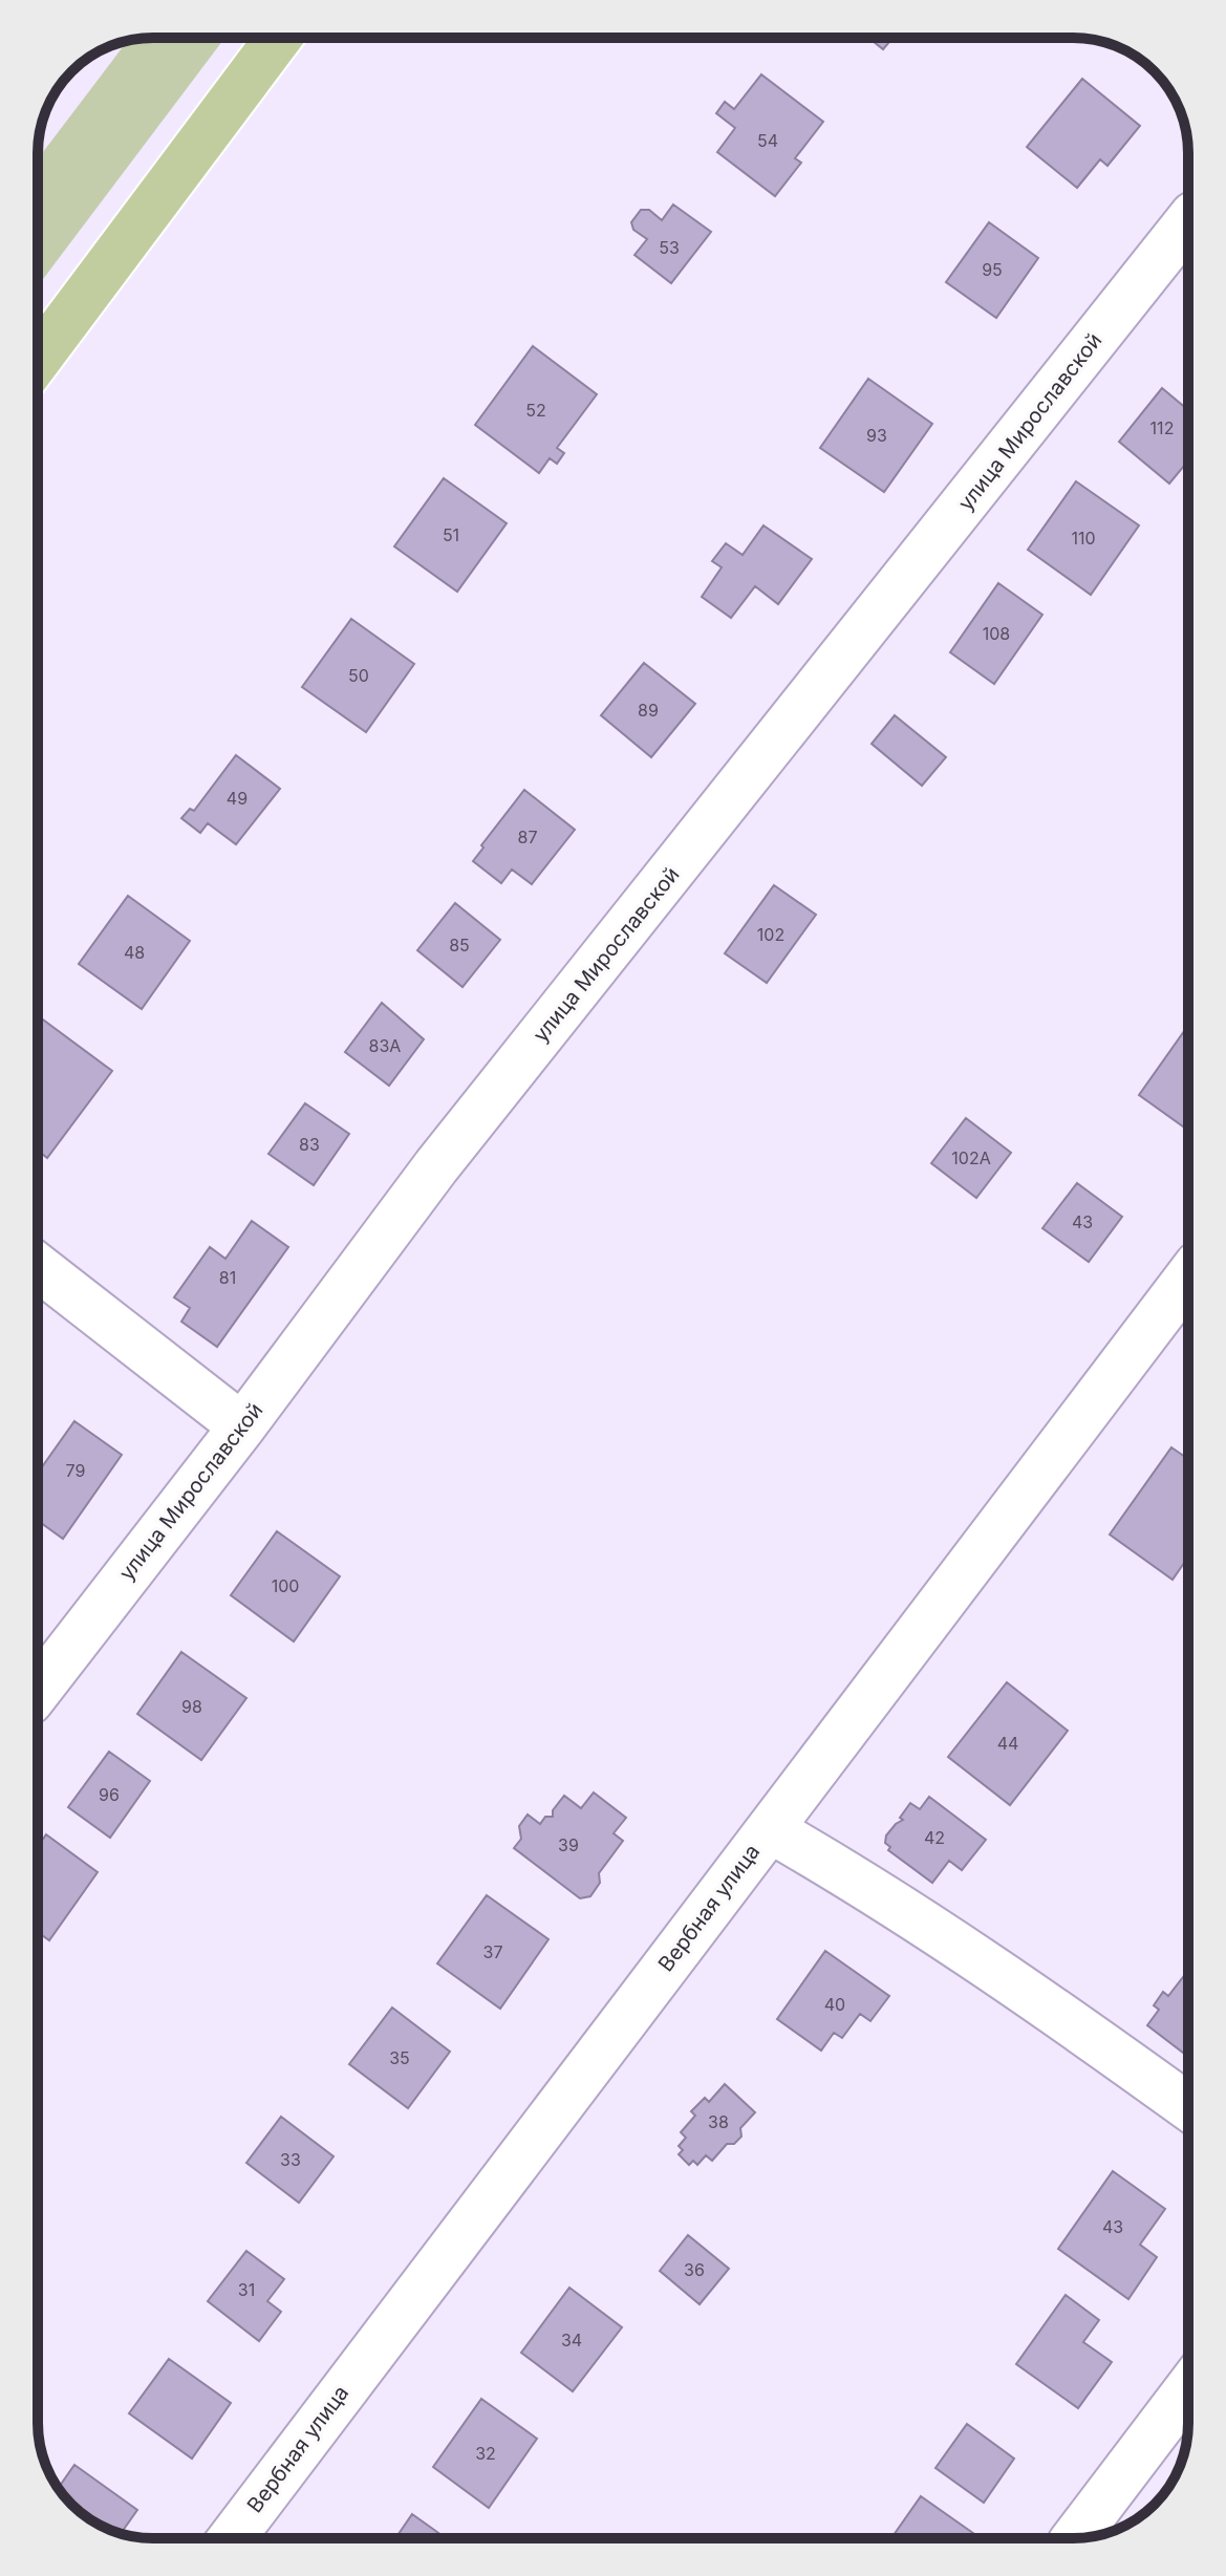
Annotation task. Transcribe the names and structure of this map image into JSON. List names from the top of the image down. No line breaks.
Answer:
{"streets":{"street":["улица Мирославской","Вербная улица"]},"house_numbers":["54","53","95","52","112","93","51","110","108","50","89","49","87","102","85","48","83А","83","102А","43","81","79","100","98","44","96","42","39","37","40","35","38","33","43","36","31","34","32"]}
